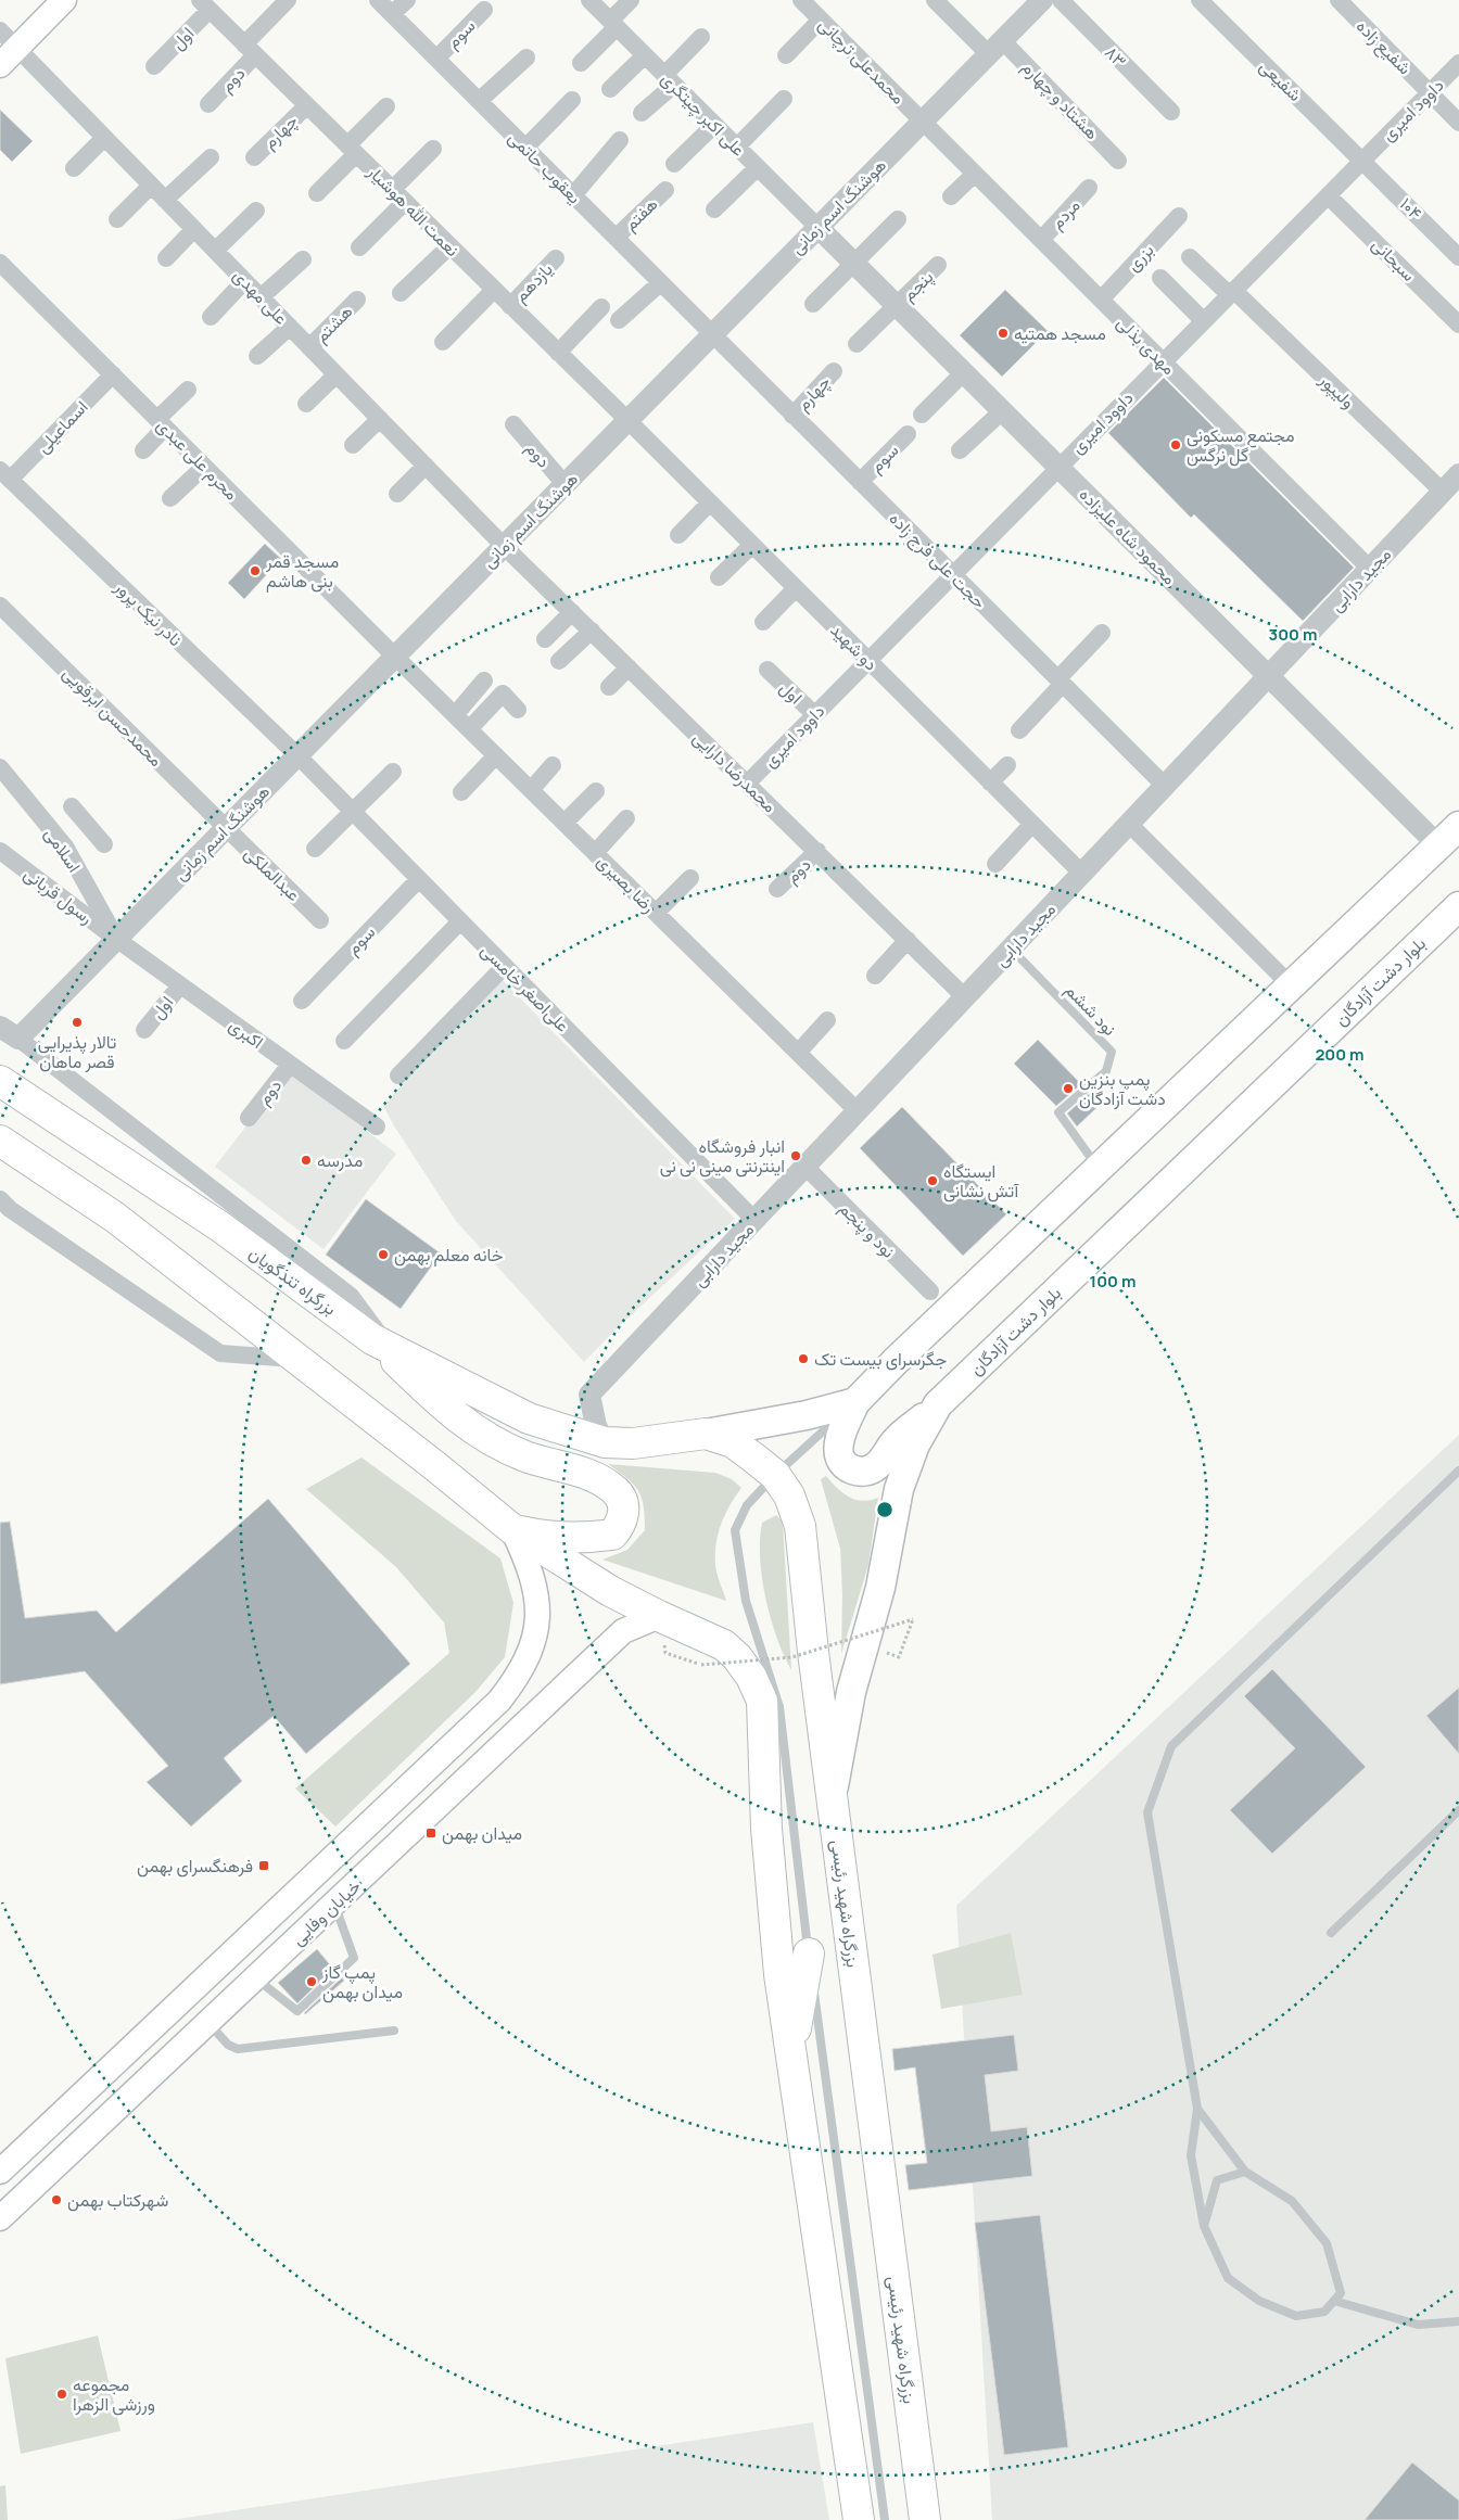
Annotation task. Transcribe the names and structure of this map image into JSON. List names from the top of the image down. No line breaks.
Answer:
{"streets":{"highway":["بزرگراه تندگویان","بزرگراه شهید رئیسی"],"main road":["بلوار دشت آزادگان","خیابان وفایی"],"street":["سوم","اول","شفیع زاده","۸۳","محمدعلی ترچانی","دوم","شفیعی","هشتاد و چهارم","داوود امیری","علی اکبر چیتگری","چهارم","یعقوب حاتمی","هوشنگ اسم زمانی","۱۰۴","نعمت الله هوشیار","هفتم","مردم","بزری","سبحانی","یازدهم","پنجم","علی مهدی","هشتم","مهدی بذلی","ولیپور","اسماعیلی","محرم علی عبدی","محمود شاه علیزاده","حجت علی فرج زاده","مجید دارابی","نادر نیک پرور","دو شهید","محمدحسن ابرقویی","محمدرضا دارایی","اسلامی","عبدالملکی","رضا بصیری","رسول قربانی","علی‌اصغر خامسی","اکبری","نود و پنجم"],"lane":["نود ششم"]},"crossings":[["سوم","یعقوب حاتمی"],["سوم","حجت علی فرج زاده"],["سوم","علی‌اصغر خامسی"],["اول","داوود امیری"],["اول","نعمت الله هوشیار"],["اول","اکبری"],["شفیع زاده","داوود امیری"],["محمدعلی ترچانی","هوشنگ اسم زمانی"],["محمدعلی ترچانی","مهدی بذلی"],["دوم","هوشنگ اسم زمانی"],["دوم","نعمت الله هوشیار"],["دوم","محمدرضا دارایی"],["دوم","اکبری"],["شفیعی","داوود امیری"],["شفیعی","۱۰۴"],["هشتاد و چهارم","هوشنگ اسم زمانی"],["داوود امیری","۱۰۴"],["داوود امیری","سبحانی"],["داوود امیری","مهدی بذلی"],["داوود امیری","ولیپور"],["داوود امیری","محمود شاه علیزاده"],["داوود امیری","حجت علی فرج زاده"],["داوود امیری","دو شهید"],["داوود امیری","محمدرضا دارایی"],["علی اکبر چیتگری","هوشنگ اسم زمانی"],["علی اکبر چیتگری","محمود شاه علیزاده"],["چهارم","نعمت الله هوشیار"],["چهارم","حجت علی فرج زاده"],["یعقوب حاتمی","هوشنگ اسم زمانی"],["یعقوب حاتمی","هفتم"],["یعقوب حاتمی","حجت علی فرج زاده"],["هوشنگ اسم زمانی","نعمت الله هوشیار"],["هوشنگ اسم زمانی","علی مهدی"],["هوشنگ اسم زمانی","مهدی بذلی"],["هوشنگ اسم زمانی","محرم علی عبدی"],["هوشنگ اسم زمانی","محمود شاه علیزاده"],["هوشنگ اسم زمانی","حجت علی فرج زاده"],["هوشنگ اسم زمانی","نادر نیک پرور"],["هوشنگ اسم زمانی","دو شهید"],["هوشنگ اسم زمانی","محمدحسن ابرقویی"],["هوشنگ اسم زمانی","محمدرضا دارایی"],["هوشنگ اسم زمانی","اسلامی"],["هوشنگ اسم زمانی","عبدالملکی"],["هوشنگ اسم زمانی","رضا بصیری"],["هوشنگ اسم زمانی","رسول قربانی"],["هوشنگ اسم زمانی","علی‌اصغر خامسی"],["هوشنگ اسم زمانی","اکبری"],["نعمت الله هوشیار","یازدهم"],["نعمت الله هوشیار","دو شهید"],["مردم","مهدی بذلی"],["بزری","مهدی بذلی"],["پنجم","محمود شاه علیزاده"],["علی مهدی","هشتم"],["علی مهدی","محمدرضا دارایی"],["مهدی بذلی","مجید دارابی"],["ولیپور","مجید دارابی"],["اسماعیلی","محرم علی عبدی"],["اسماعیلی","نادر نیک پرور"],["محرم علی عبدی","رضا بصیری"],["محمود شاه علیزاده","مجید دارابی"],["حجت علی فرج زاده","مجید دارابی"],["مجید دارابی","دو شهید"],["مجید دارابی","محمدرضا دارایی"],["مجید دارابی","رضا بصیری"],["مجید دارابی","علی‌اصغر خامسی"],["مجید دارابی","نود ششم"],["مجید دارابی","نود و پنجم"],["مجید دارابی","بزرگراه تندگویان"],["مجید دارابی","بزرگراه شهید رئیسی"],["نادر نیک پرور","علی‌اصغر خامسی"],["محمدحسن ابرقویی","عبدالملکی"],["اسلامی","رسول قربانی"],["اسلامی","اکبری"],["رسول قربانی","اکبری"],["بلوار دشت آزادگان","بزرگراه شهید رئیسی"],["بزرگراه تندگویان","بزرگراه شهید رئیسی"]],"places":{"other":["مسجد همتیه","مجتمع مسکونی گل نرگس","مسجد قمر بنی هاشم","تالار پذیرایی قصر ماهان","پمپ بنزین دشت آزادگان","انبار فروشگاه اینترنتی مینی نی نی","مدرسه","ایستگاه آتش نشانی","خانه معلم بهمن","جگرسرای بیست تک","پمپ گاز میدان بهمن","شهرکتاب بهمن","مجموعه ورزشی الزهرا"],"transit":["میدان بهمن","فرهنگسرای بهمن"]},"rings":["300 m","200 m","100 m"]}
